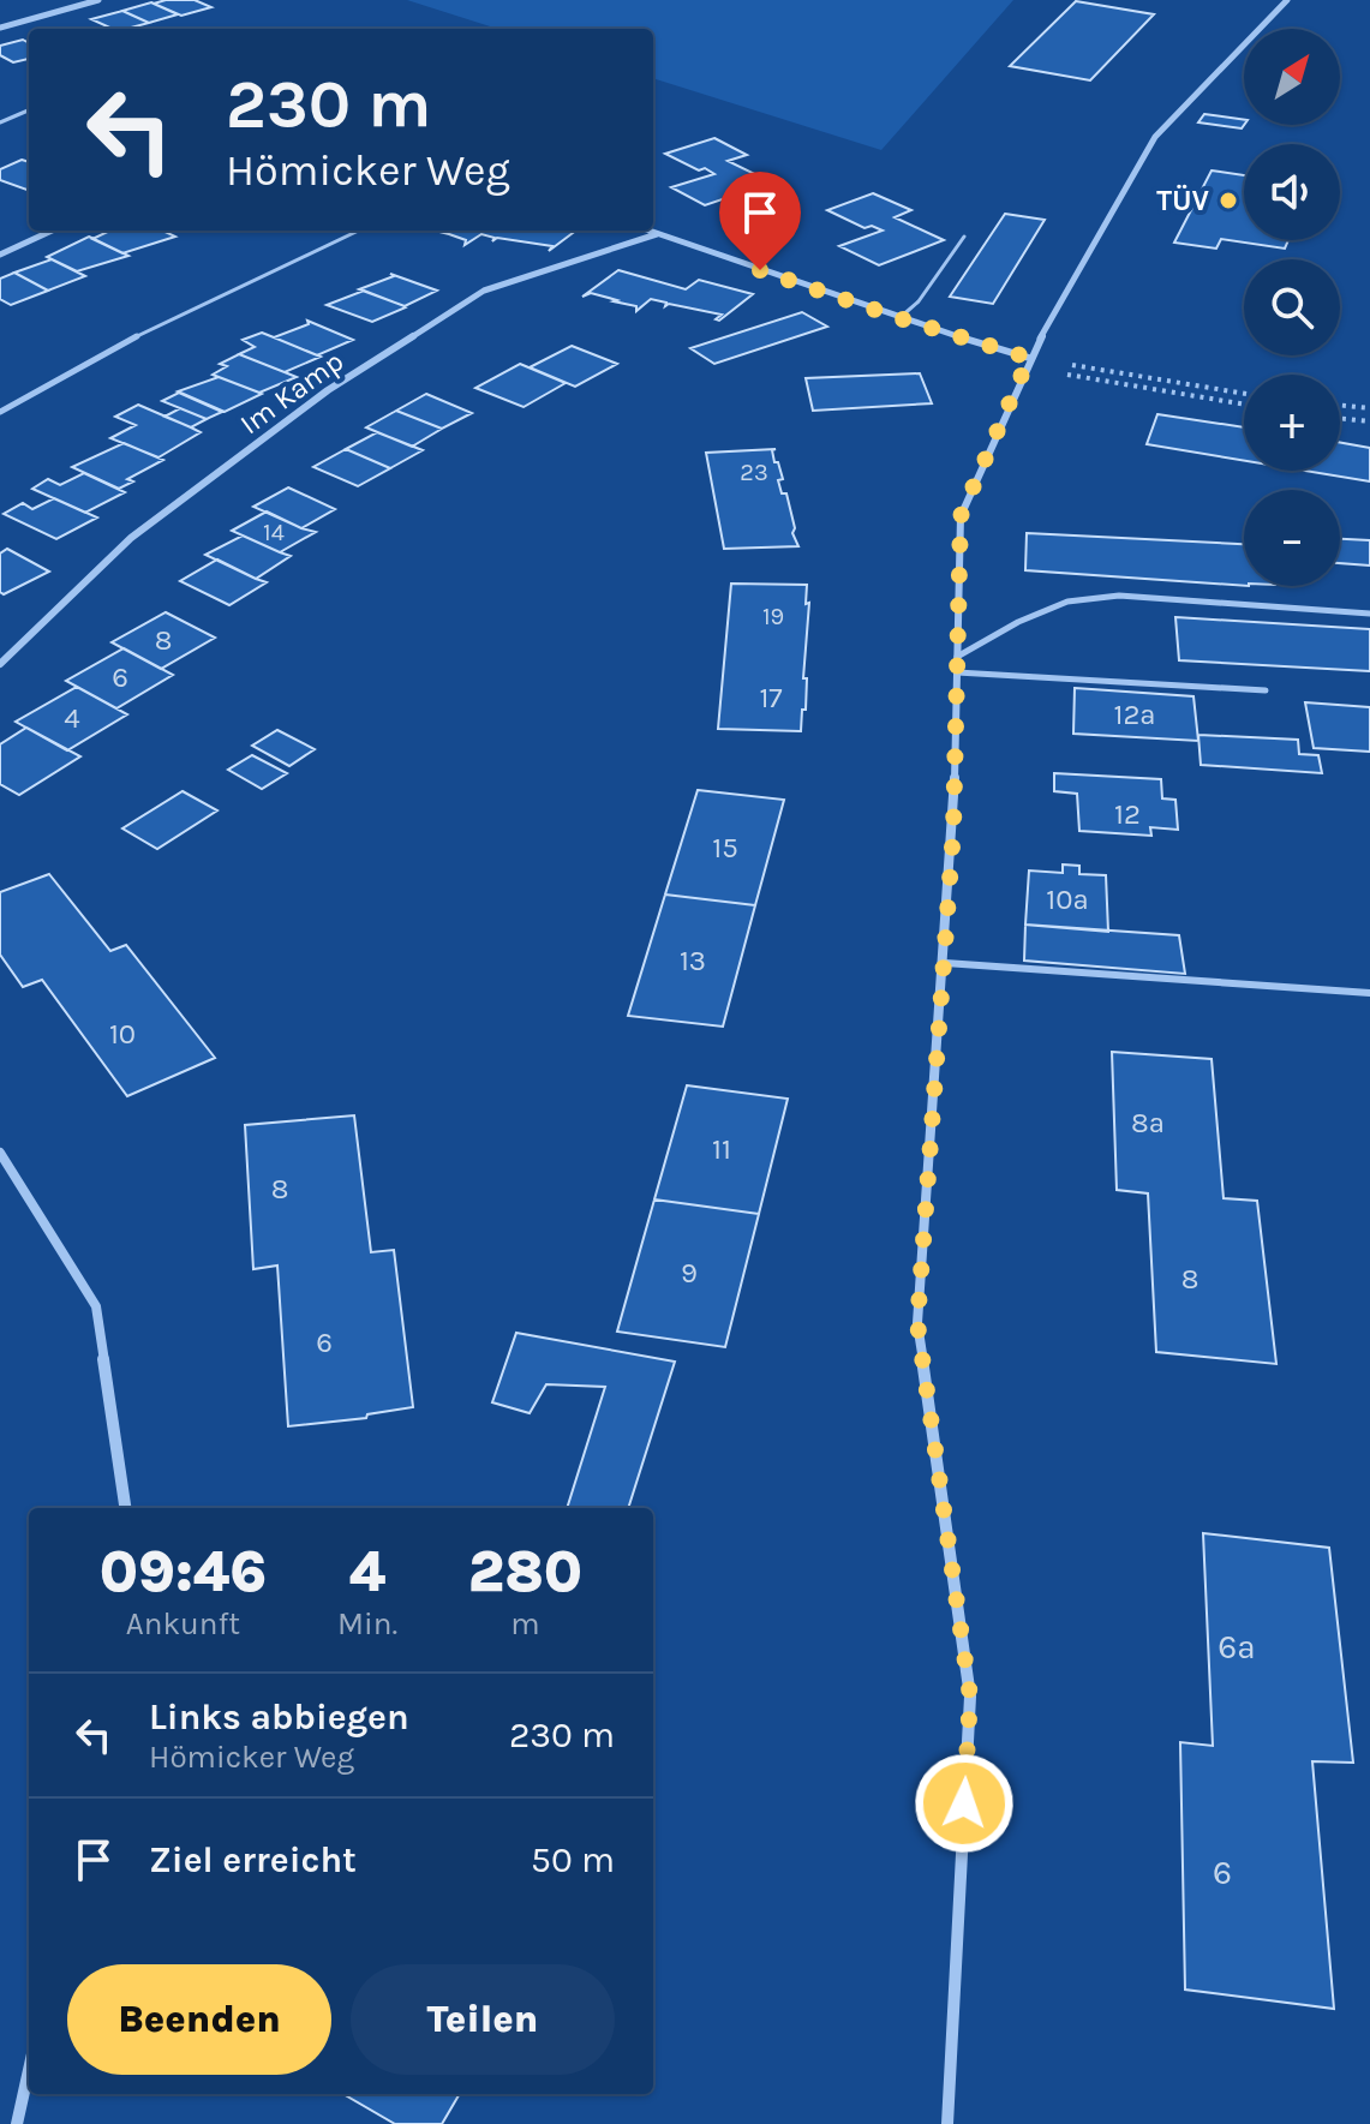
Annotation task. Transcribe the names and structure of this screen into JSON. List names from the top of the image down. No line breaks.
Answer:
{"streets":{"street":["Im Kamp"]},"places":["TÜV"],"house_numbers":["23","14","19","8","6","17","12a","4","12","15","10a","13","10","8a","11","8","9","8","6","6a","6"],"north":"top right","page":{"map_buttons":["+","−"],"turn":["230 m","Hömicker Weg"],"eta":["09:46","Ankunft","4","Min.","280","m"],"list":[{"name":"Links abbiegen","note":"Hömicker Weg","value":"230 m"},{"name":"Ziel erreicht","value":"50 m"}],"buttons":["Beenden","Teilen"]}}
